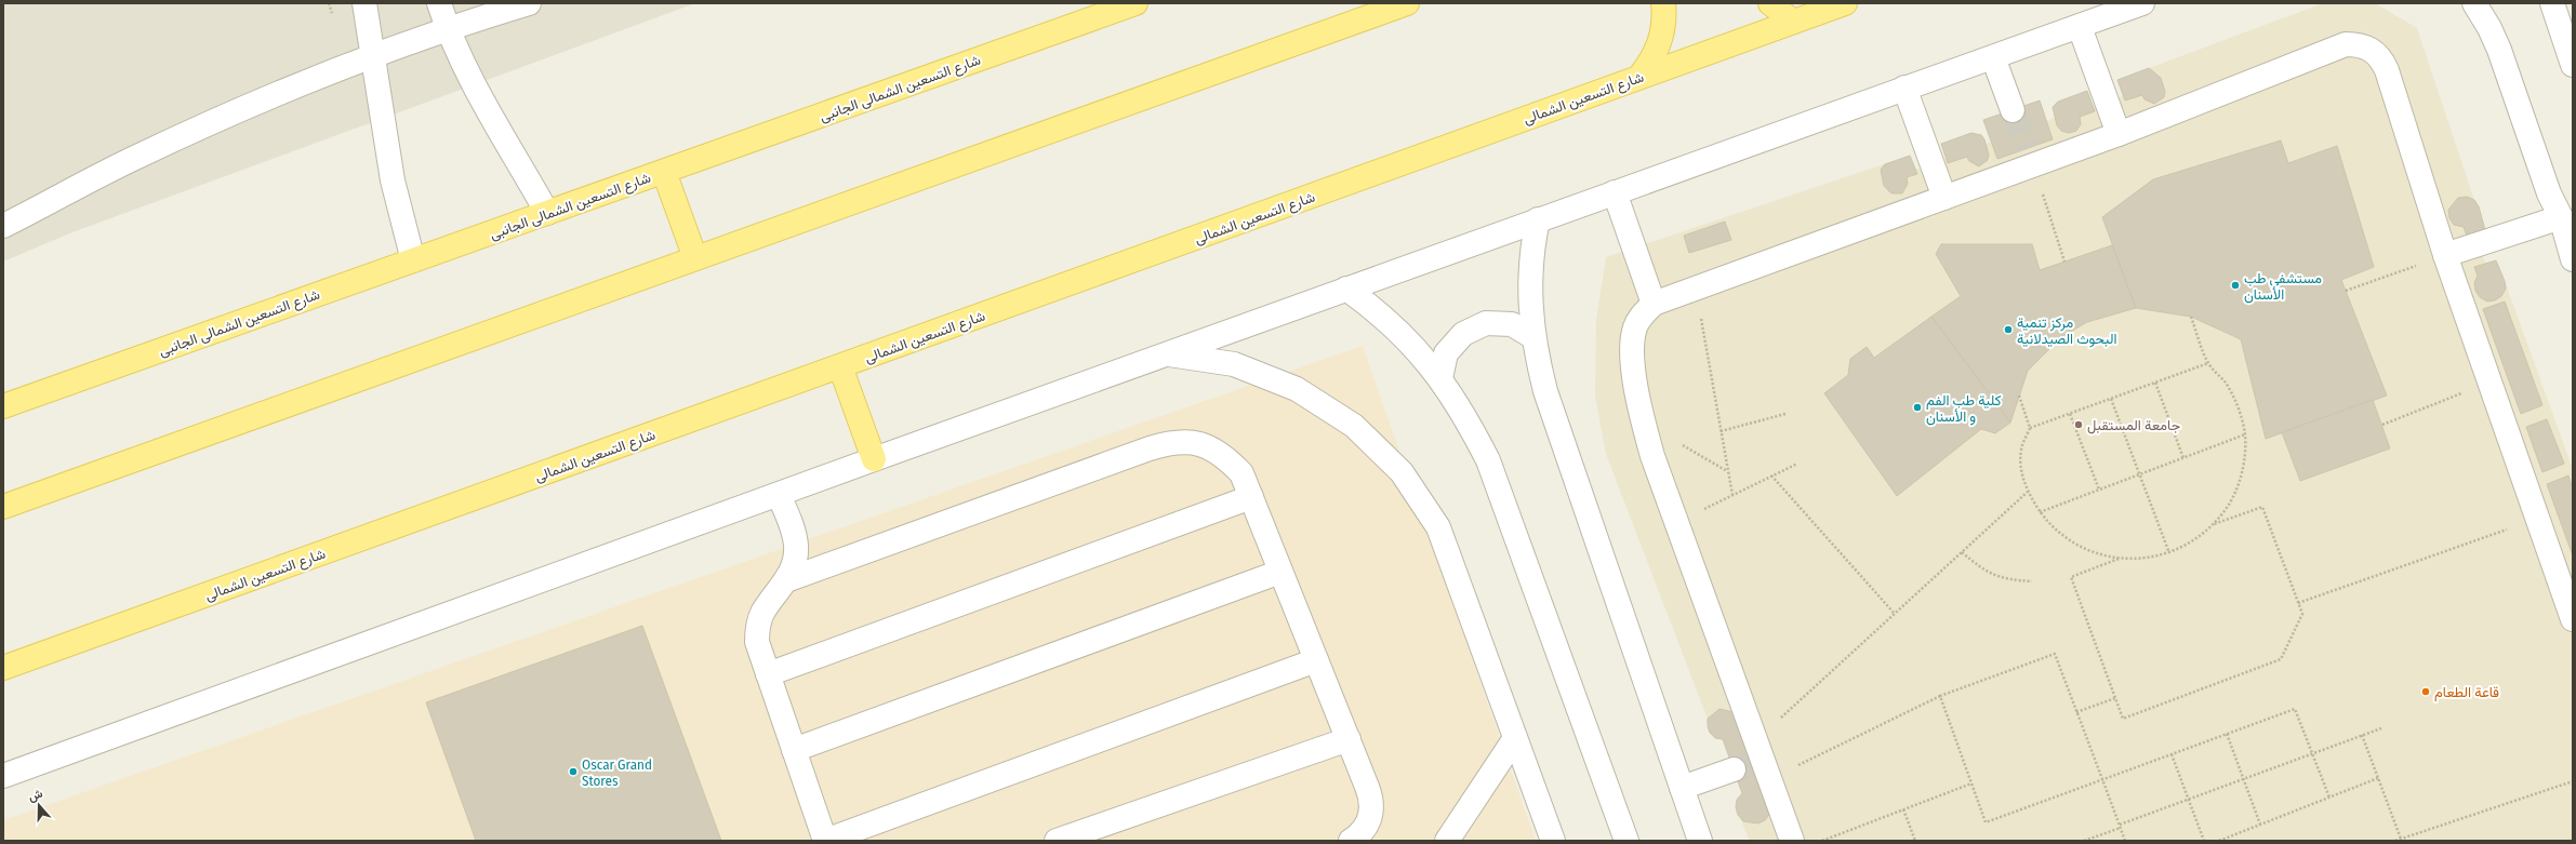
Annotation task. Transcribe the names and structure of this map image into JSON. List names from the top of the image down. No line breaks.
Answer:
{"streets":{"main road":["شارع التسعين الشمالى الجانبى","شارع التسعين الشمالى"]},"places":["مستشفي طب الأسنان","مركز تنمية البحوث الصيدلانية","كلية طب الفم و الأسنان","جامعة المستقبل","قاعة الطعام","Oscar Grand Stores"],"north":"top"}
